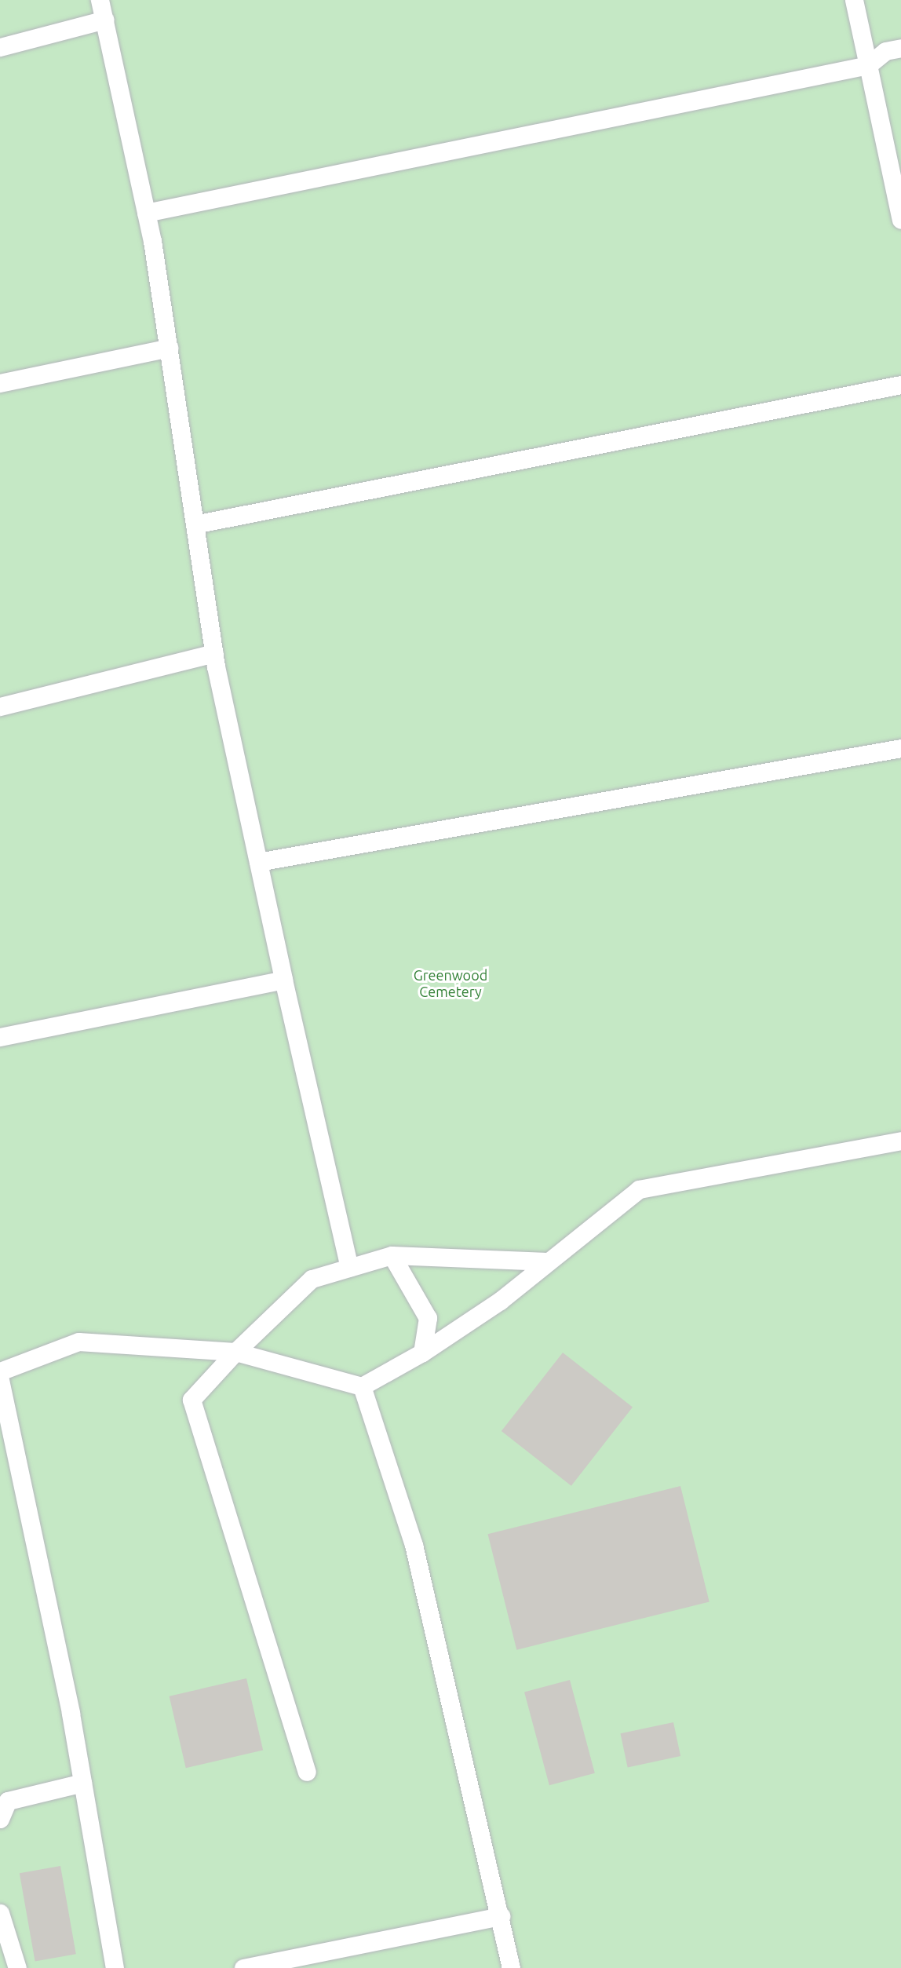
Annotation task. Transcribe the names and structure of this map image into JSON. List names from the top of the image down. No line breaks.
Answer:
{"parks":["Greenwood Cemetery"]}
